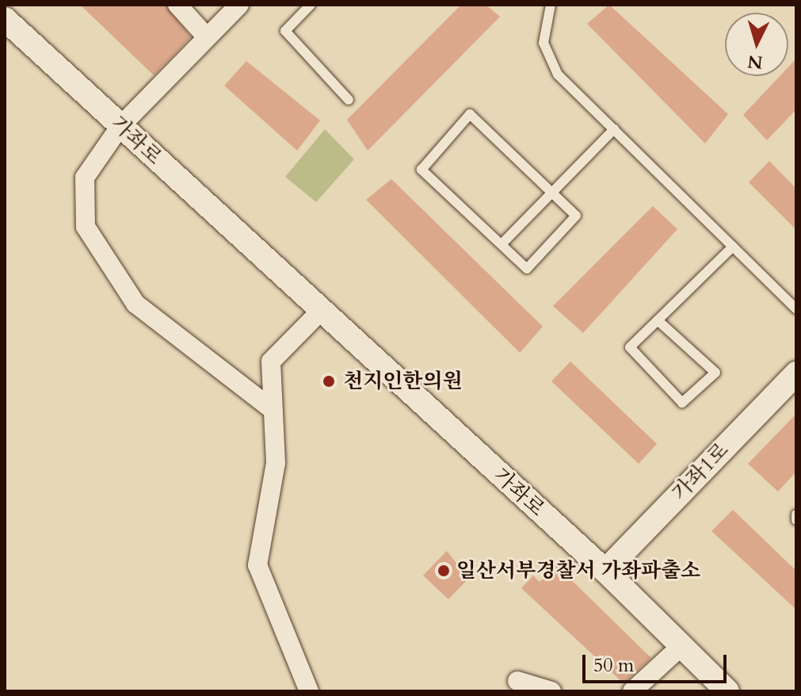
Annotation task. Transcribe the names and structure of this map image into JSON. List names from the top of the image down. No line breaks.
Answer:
{"streets":{"street":["가좌로","가좌1로"]},"crossings":[["가좌로","가좌1로"]],"places":["천지인한의원","일산서부경찰서 가좌파출소"],"scale_bar":"50 m","north":"bottom"}
